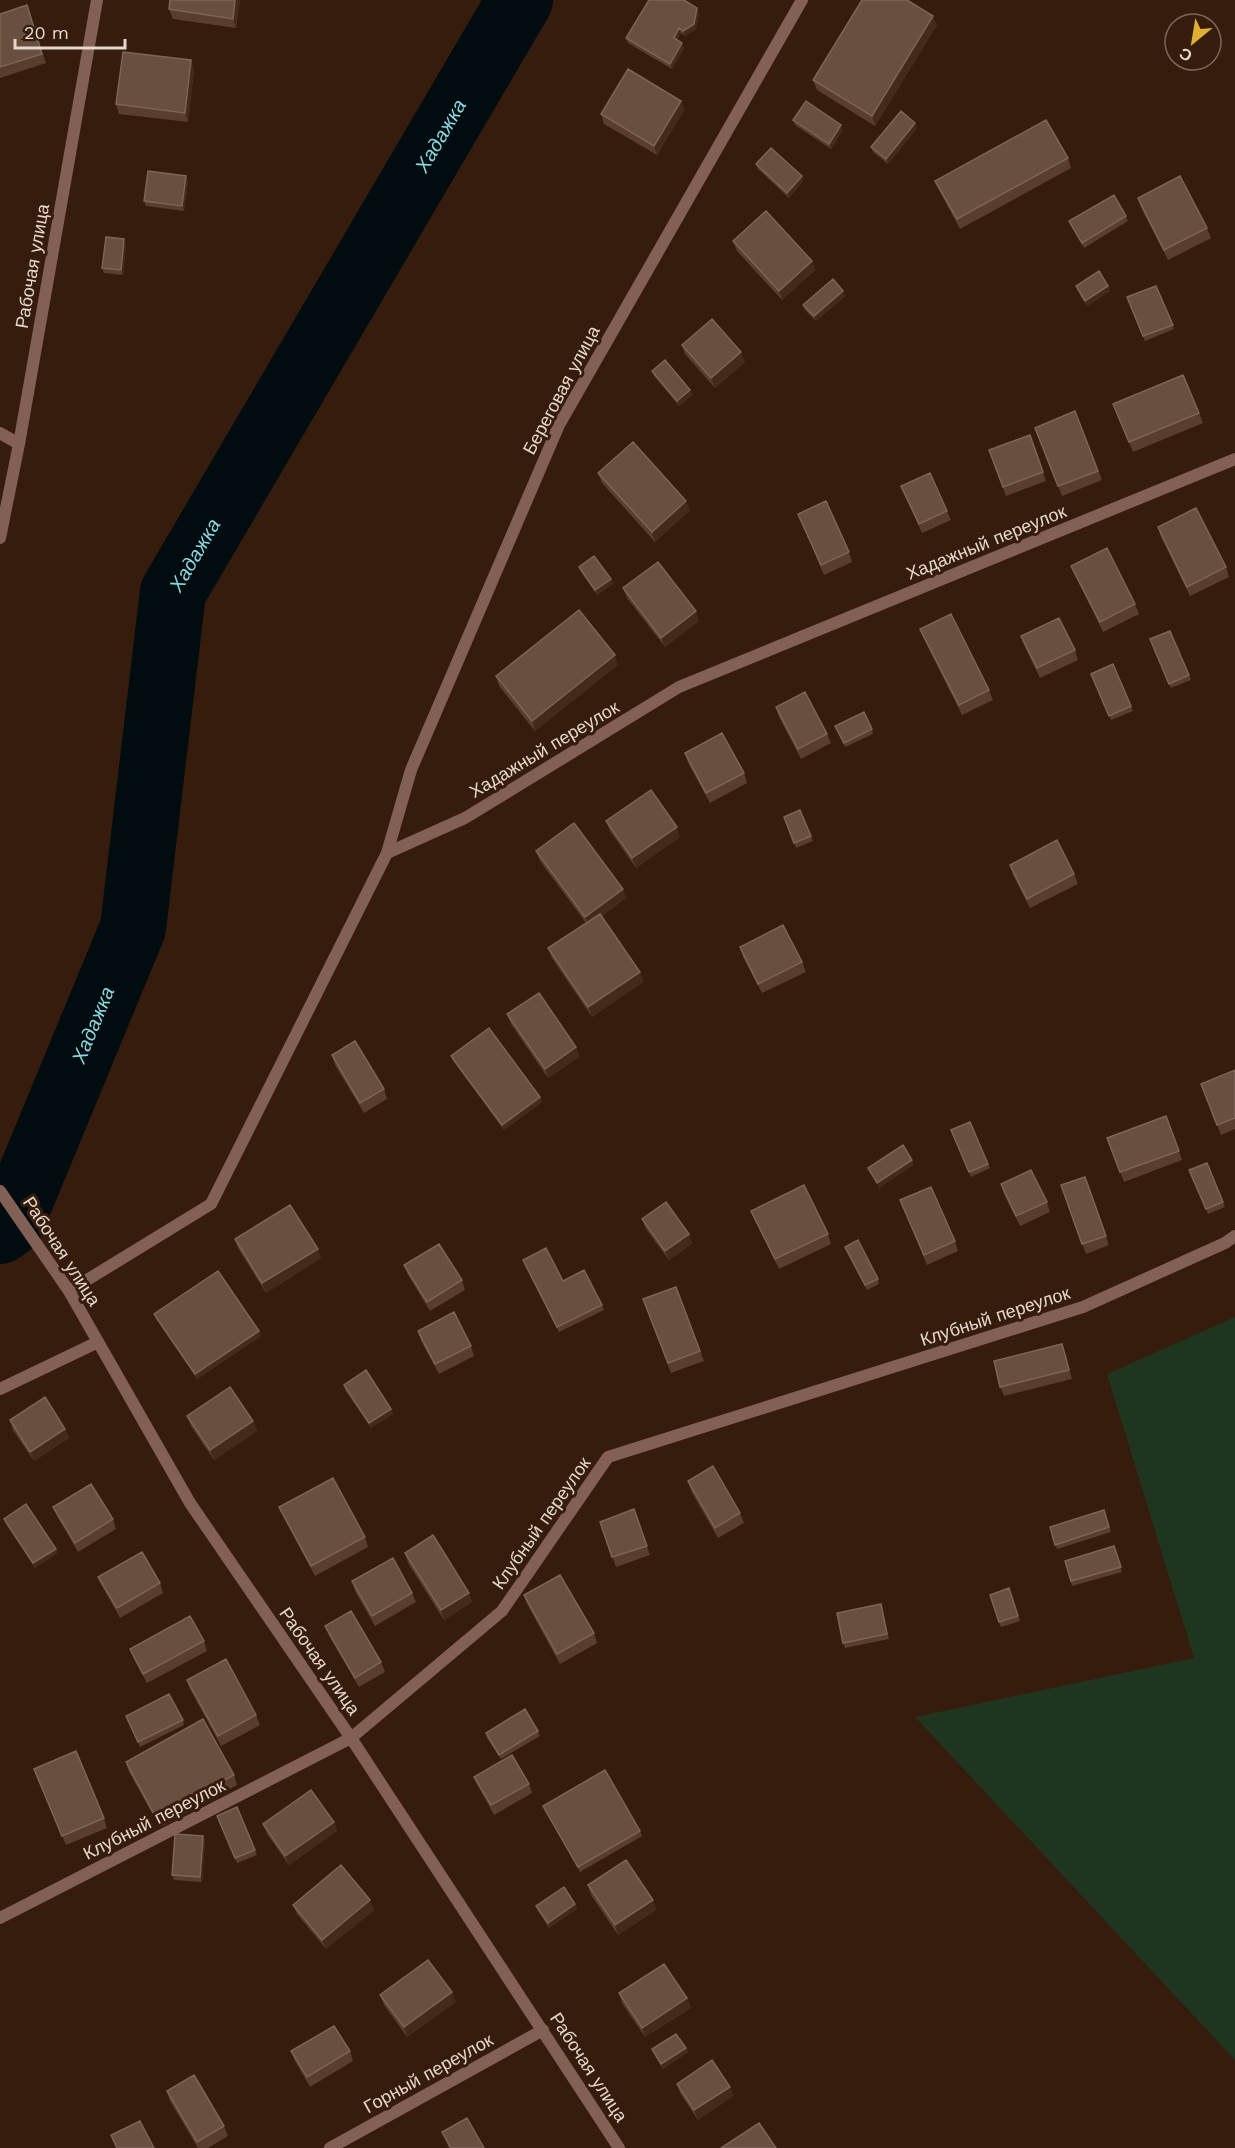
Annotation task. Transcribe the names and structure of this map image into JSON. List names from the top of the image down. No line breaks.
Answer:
{"streets":{"street":["Рабочая улица","Береговая улица","Хадажный переулок","Клубный переулок","Горный переулок"]},"crossings":[["Рабочая улица","Клубный переулок"],["Рабочая улица","Горный переулок"],["Береговая улица","Хадажный переулок"]],"water":["Хадажка"],"scale_bar":"20 m","north":"bottom left"}
